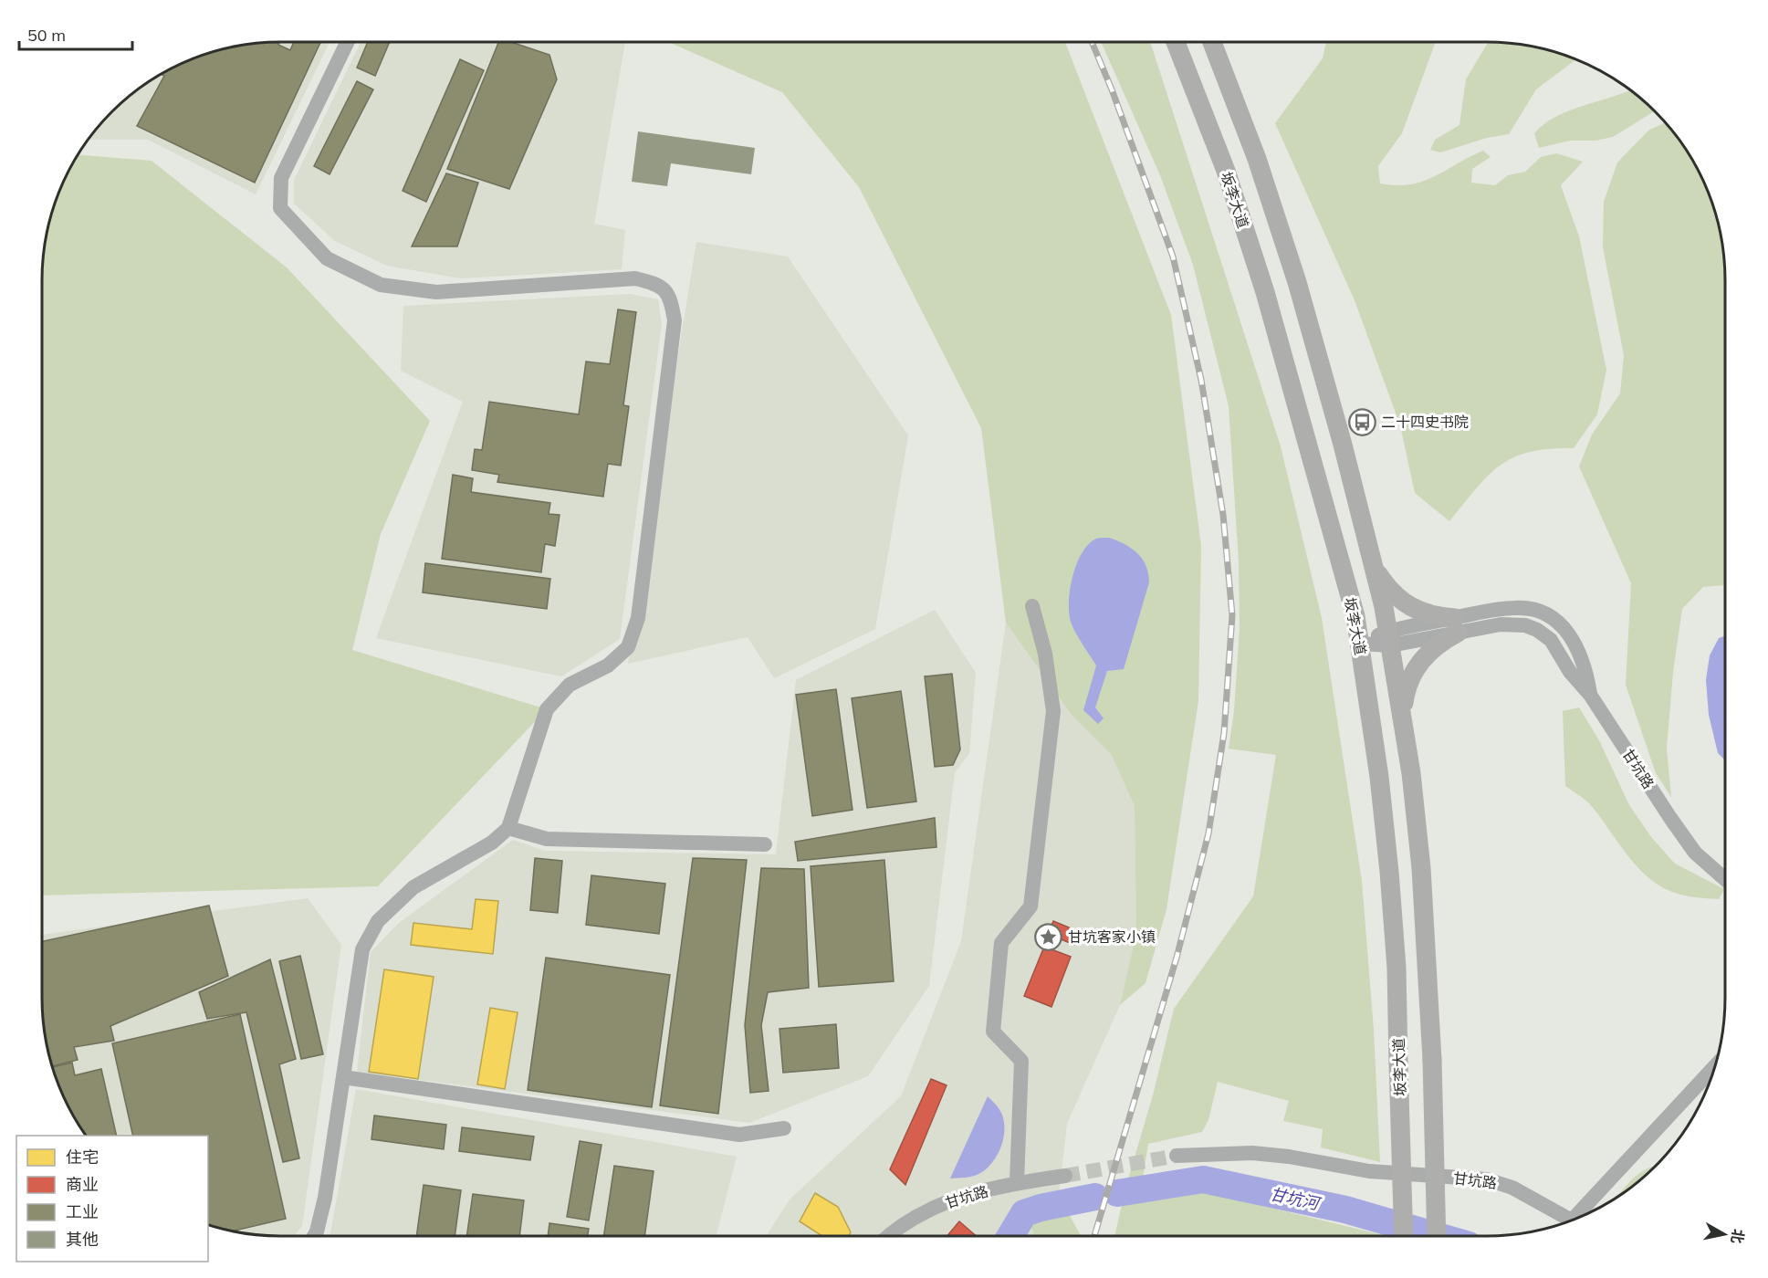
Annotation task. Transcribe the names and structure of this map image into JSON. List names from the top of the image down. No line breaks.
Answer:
{"streets":{"main road":["坂李大道"],"street":["甘坑路"]},"crossings":[["坂李大道","甘坑路"]],"water":["甘坑河"],"places":{"bus stop":["二十四史书院"],"place":["甘坑客家小镇"]},"legend":["住宅","商业","工业","其他"],"scale_bar":"50 m","north":"right"}
